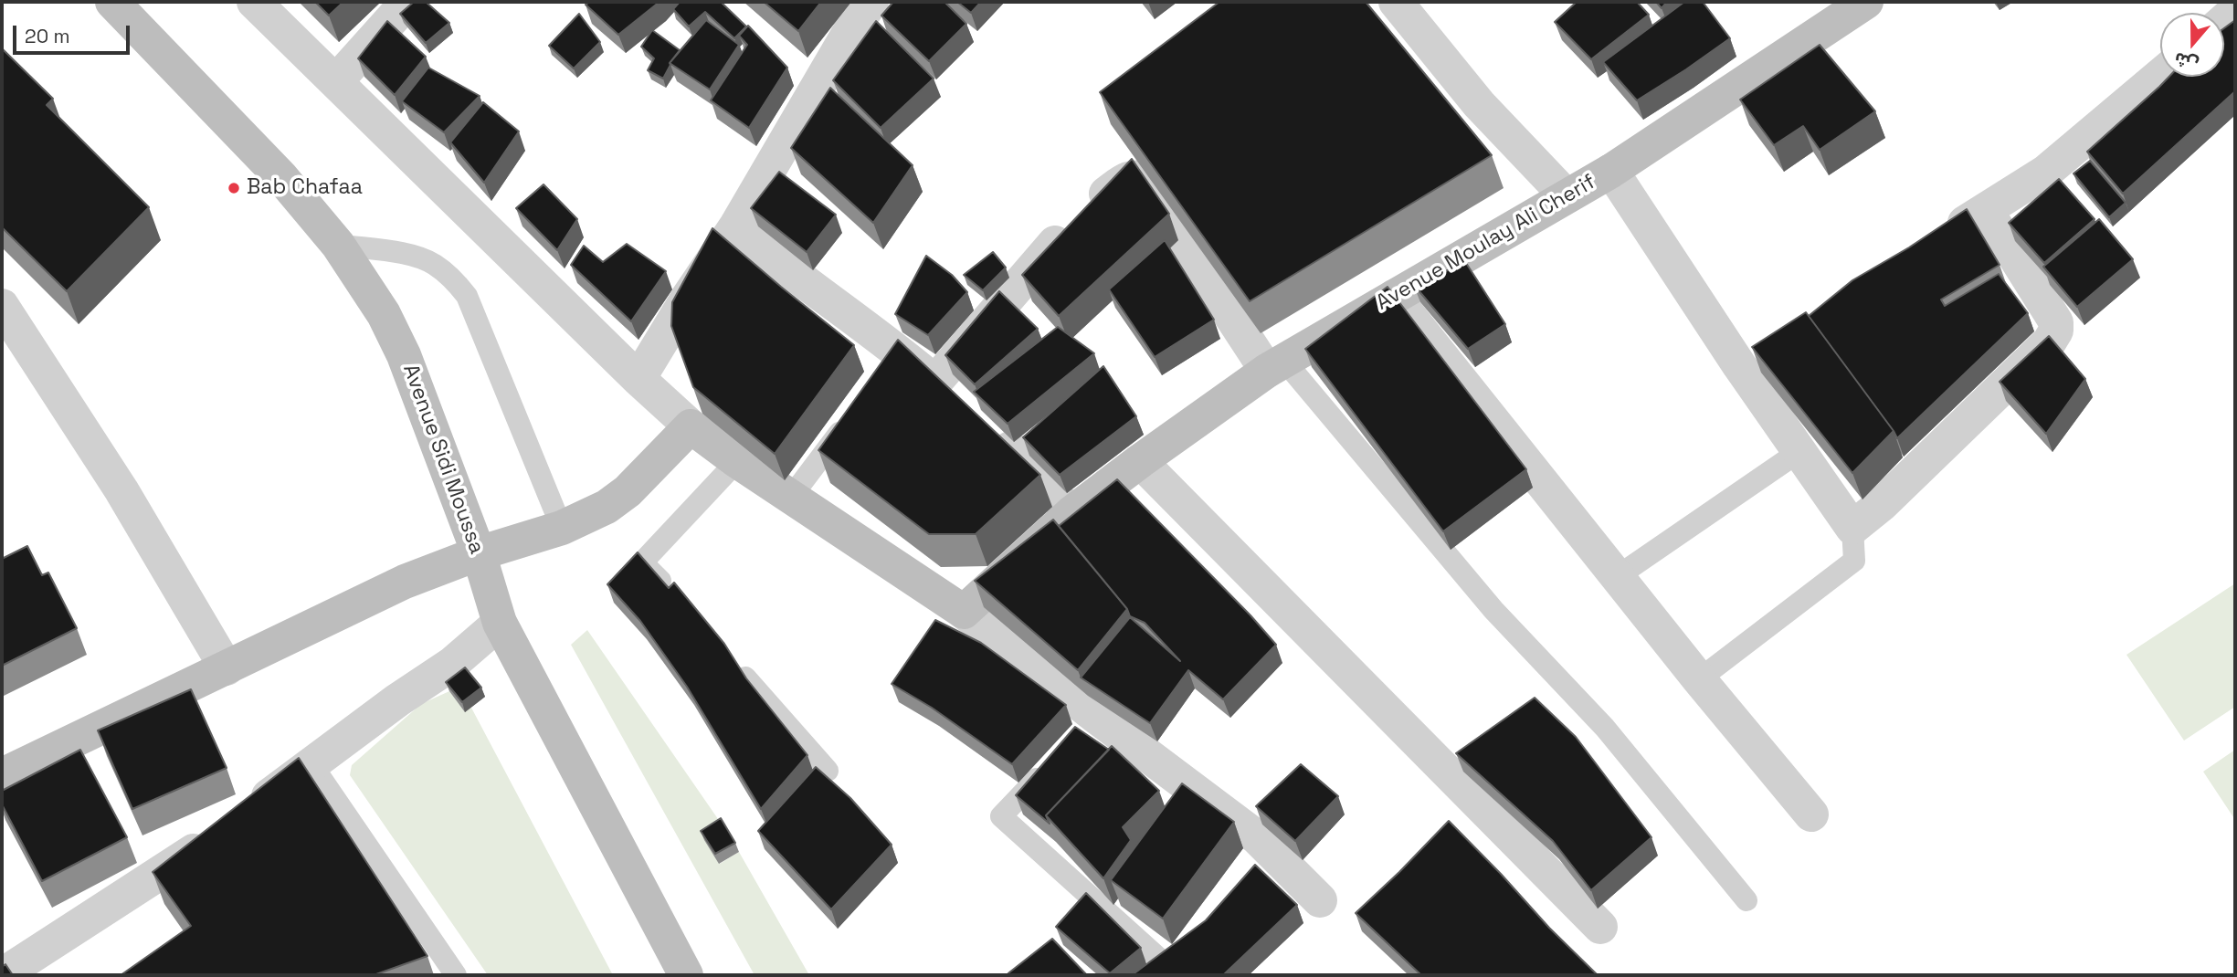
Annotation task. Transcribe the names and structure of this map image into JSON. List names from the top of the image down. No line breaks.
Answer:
{"streets":{"street":["Avenue Moulay Ali Cherif","Avenue Sidi Moussa"]},"places":["Bab Chafaa"],"scale_bar":"20 m","north":"bottom"}
